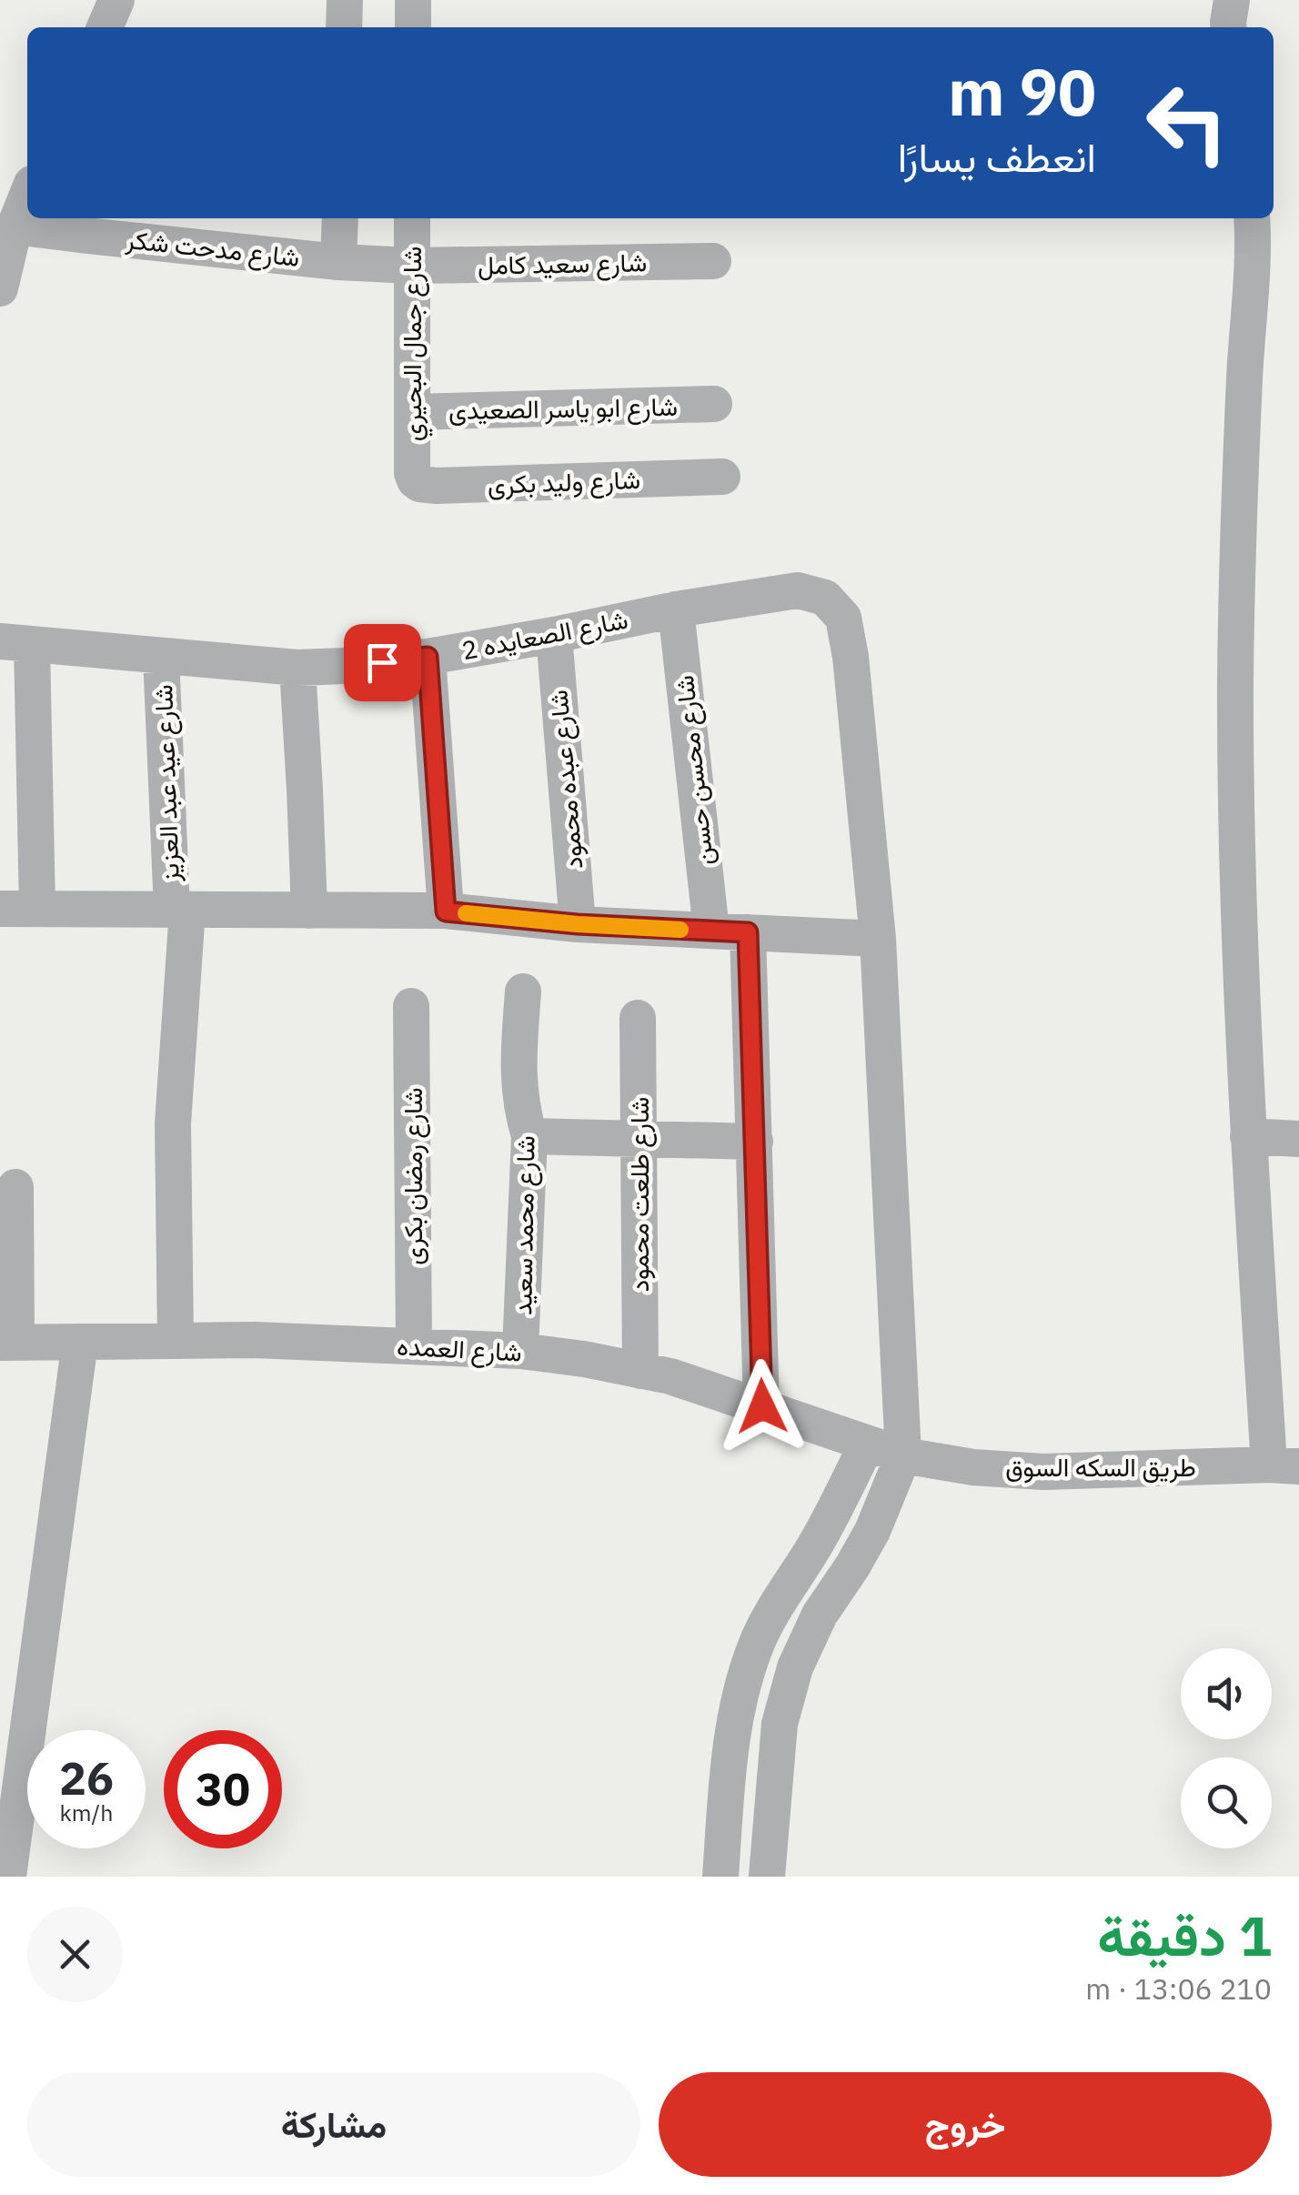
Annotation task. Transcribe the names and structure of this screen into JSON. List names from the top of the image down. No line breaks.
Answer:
{"streets":{"street":["شارع مدحت شكر","شارع سعيد كامل","شارع جمال البحيري","شارع ابو ياسر الصعيدى","شارع وليد بكرى","شارع الصعايده 2","شارع محسن حسن","شارع عبده محمود","شارع عيد عبد العزيز","شارع رمضان بكرى","شارع طلعت محمود","شارع محمد سعيد","شارع العمده","طريق السكه السوق"]},"crossings":[["شارع مدحت شكر","شارع سعيد كامل"],["شارع مدحت شكر","شارع جمال البحيري"],["شارع سعيد كامل","شارع جمال البحيري"],["شارع جمال البحيري","شارع ابو ياسر الصعيدى"],["شارع جمال البحيري","شارع وليد بكرى"],["شارع الصعايده 2","شارع محسن حسن"],["شارع الصعايده 2","شارع عبده محمود"],["شارع الصعايده 2","شارع عيد عبد العزيز"],["شارع الصعايده 2","شارع العمده"],["شارع الصعايده 2","طريق السكه السوق"],["شارع عيد عبد العزيز","شارع العمده"],["شارع رمضان بكرى","شارع العمده"],["شارع طلعت محمود","شارع العمده"],["شارع محمد سعيد","شارع العمده"],["شارع العمده","طريق السكه السوق"]],"page":{"turn":["90 m","انعطف يسارًا"],"speed":"26 km/h","limit":"30","heading":["1 دقيقة","210 m · 13:06"],"buttons":["خروج","مشاركة"]}}
